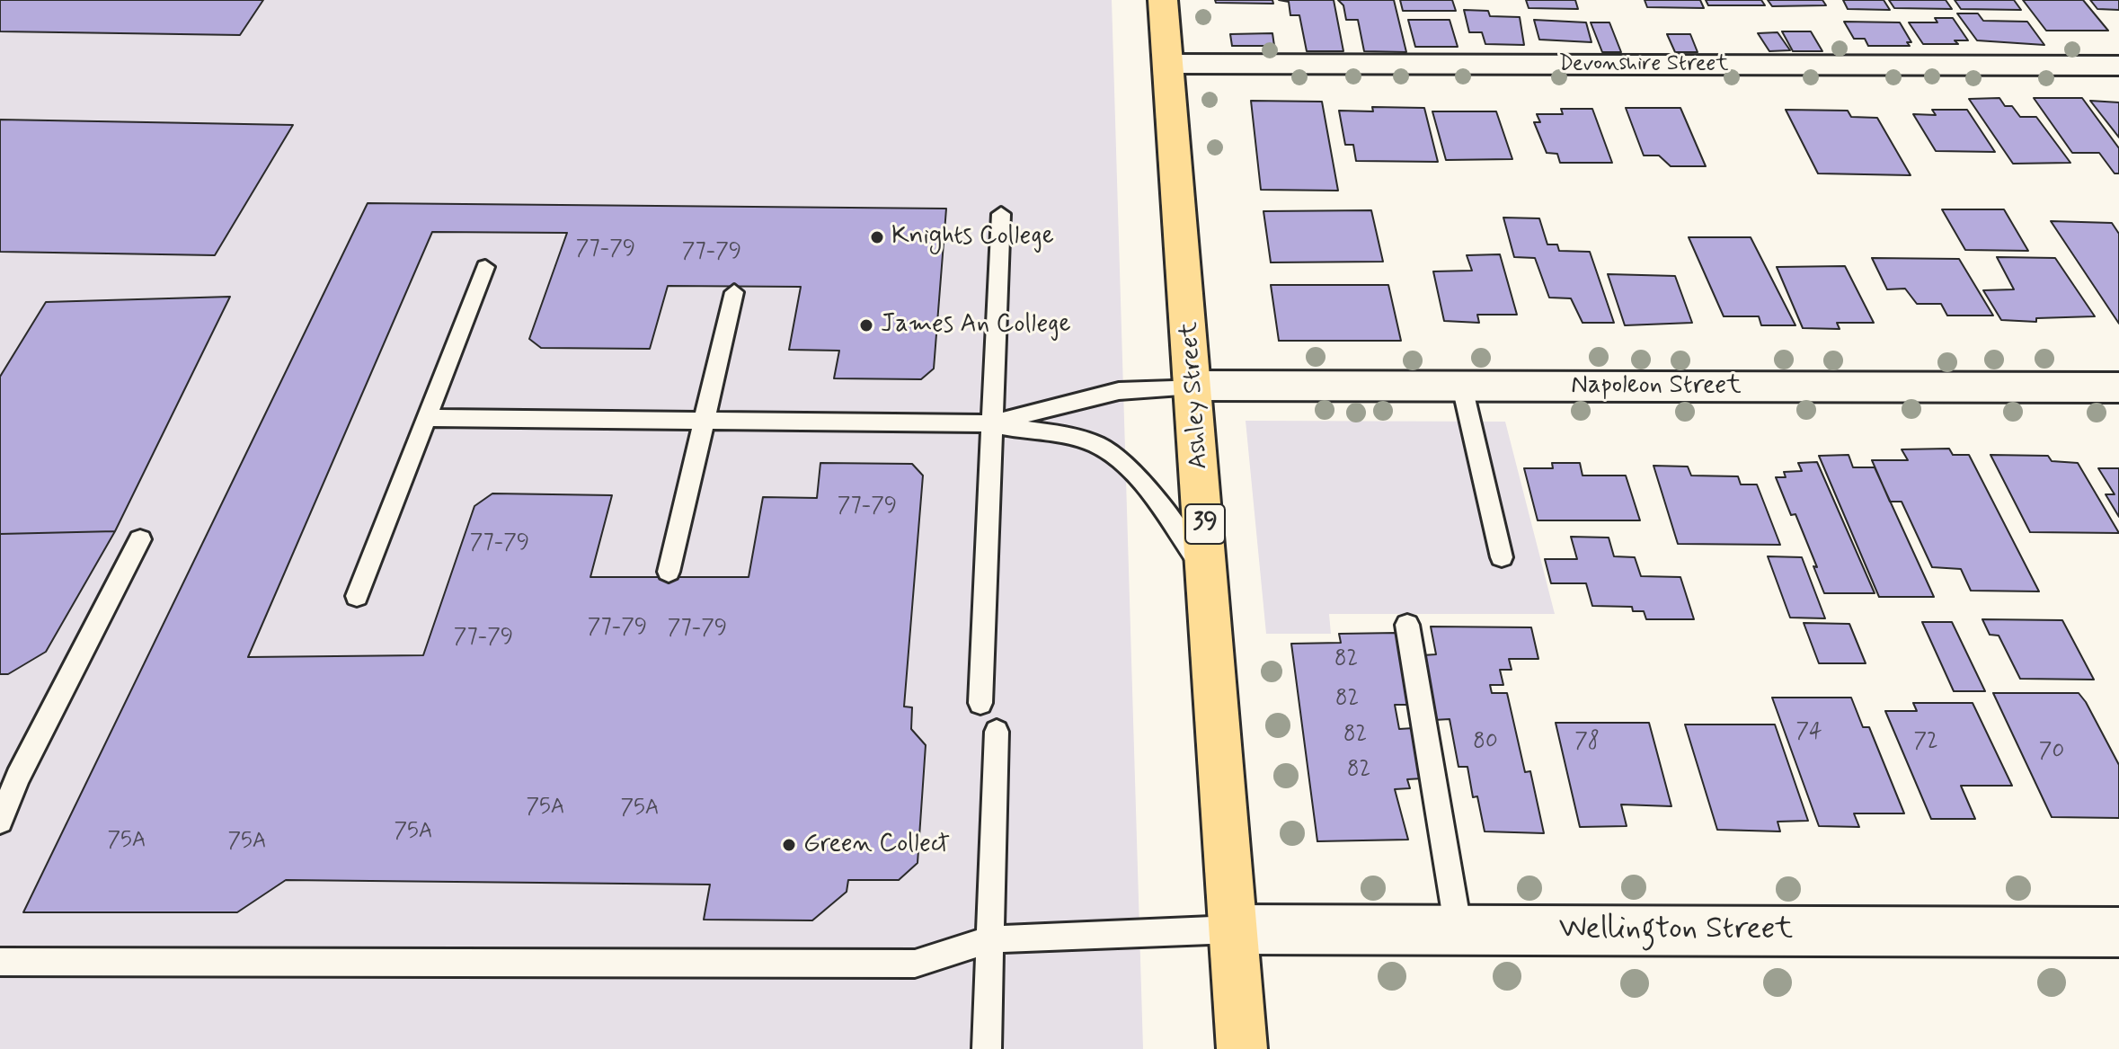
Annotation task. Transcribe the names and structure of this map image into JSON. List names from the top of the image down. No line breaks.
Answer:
{"streets":{"main road":["Ashley Street","39"],"street":["Devonshire Street","Napoleon Street","Wellington Street"]},"crossings":[["Devonshire Street","Ashley Street"],["Napoleon Street","Ashley Street"],["Ashley Street","Wellington Street"]],"places":["Knights College","James An College","Green Collect"],"house_numbers":["77-79","77-79","77-79","77-79","77-79","77-79","77-79","82","82","74","82","80","78","72","70","82","75A","75A","75A","75A","75A"]}
